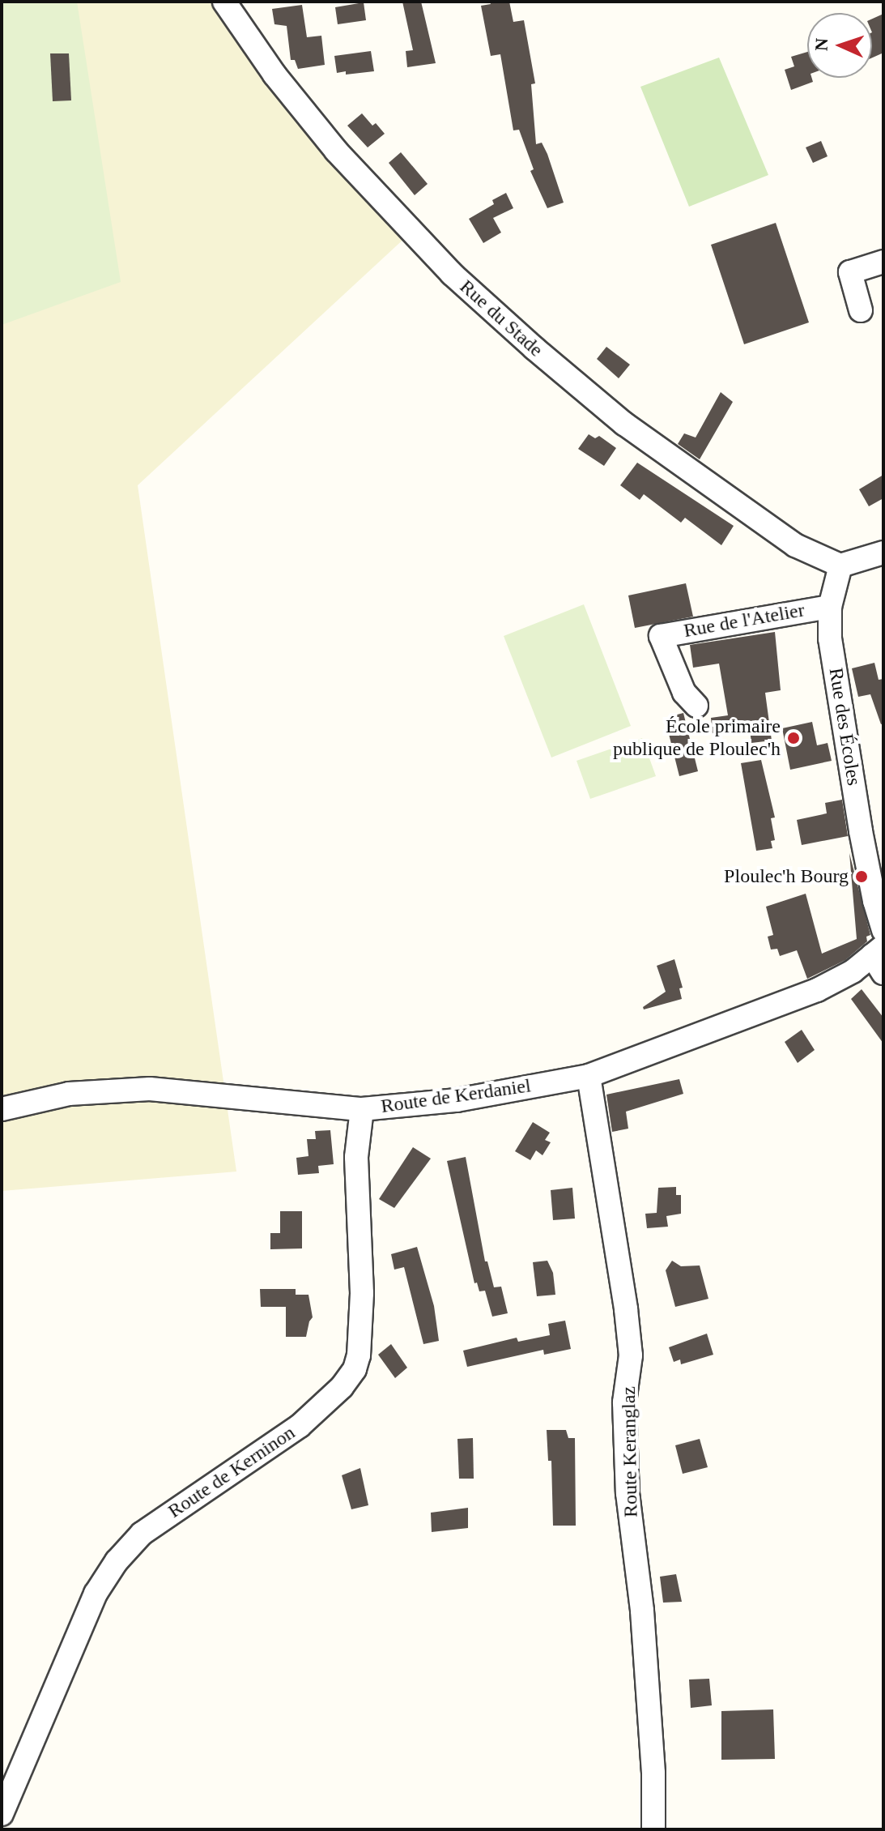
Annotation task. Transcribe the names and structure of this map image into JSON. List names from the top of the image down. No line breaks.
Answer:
{"streets":{"street":["Rue du Stade","Rue de l'Atelier","Rue des Écoles","Route de Kerdaniel","Route Keranglaz","Route de Kerninon"]},"crossings":[["Rue du Stade","Rue des Écoles"],["Rue de l'Atelier","Rue des Écoles"],["Route de Kerdaniel","Route Keranglaz"],["Route de Kerdaniel","Route de Kerninon"]],"places":["École primaire publique de Ploulec'h","Ploulec'h Bourg"],"north":"left"}
